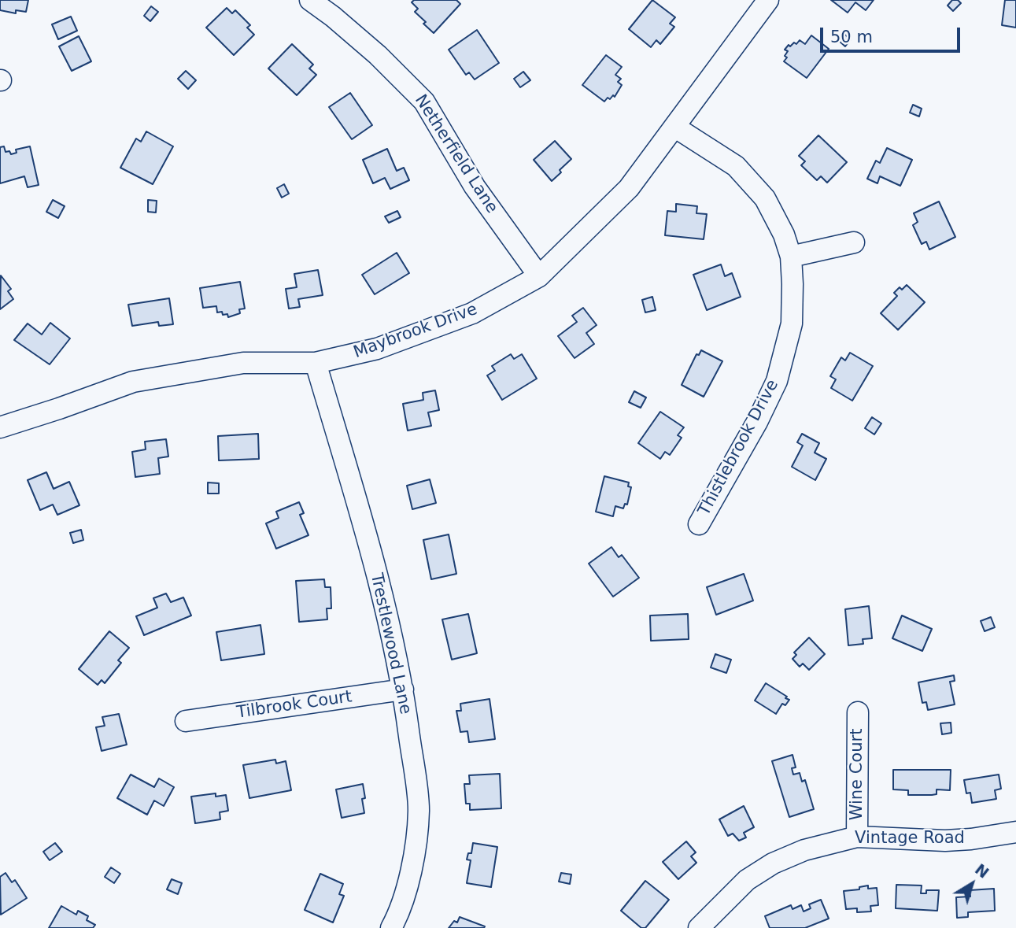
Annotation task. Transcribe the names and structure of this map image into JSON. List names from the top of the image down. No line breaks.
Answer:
{"streets":{"street":["Netherfield Lane","Maybrook Drive","Thistlebrook Drive","Trestlewood Lane","Tilbrook Court","Wine Court","Vintage Road"]},"crossings":[["Netherfield Lane","Maybrook Drive"],["Maybrook Drive","Thistlebrook Drive"],["Maybrook Drive","Trestlewood Lane"],["Trestlewood Lane","Tilbrook Court"],["Wine Court","Vintage Road"]],"scale_bar":"50 m","north":"top right"}
